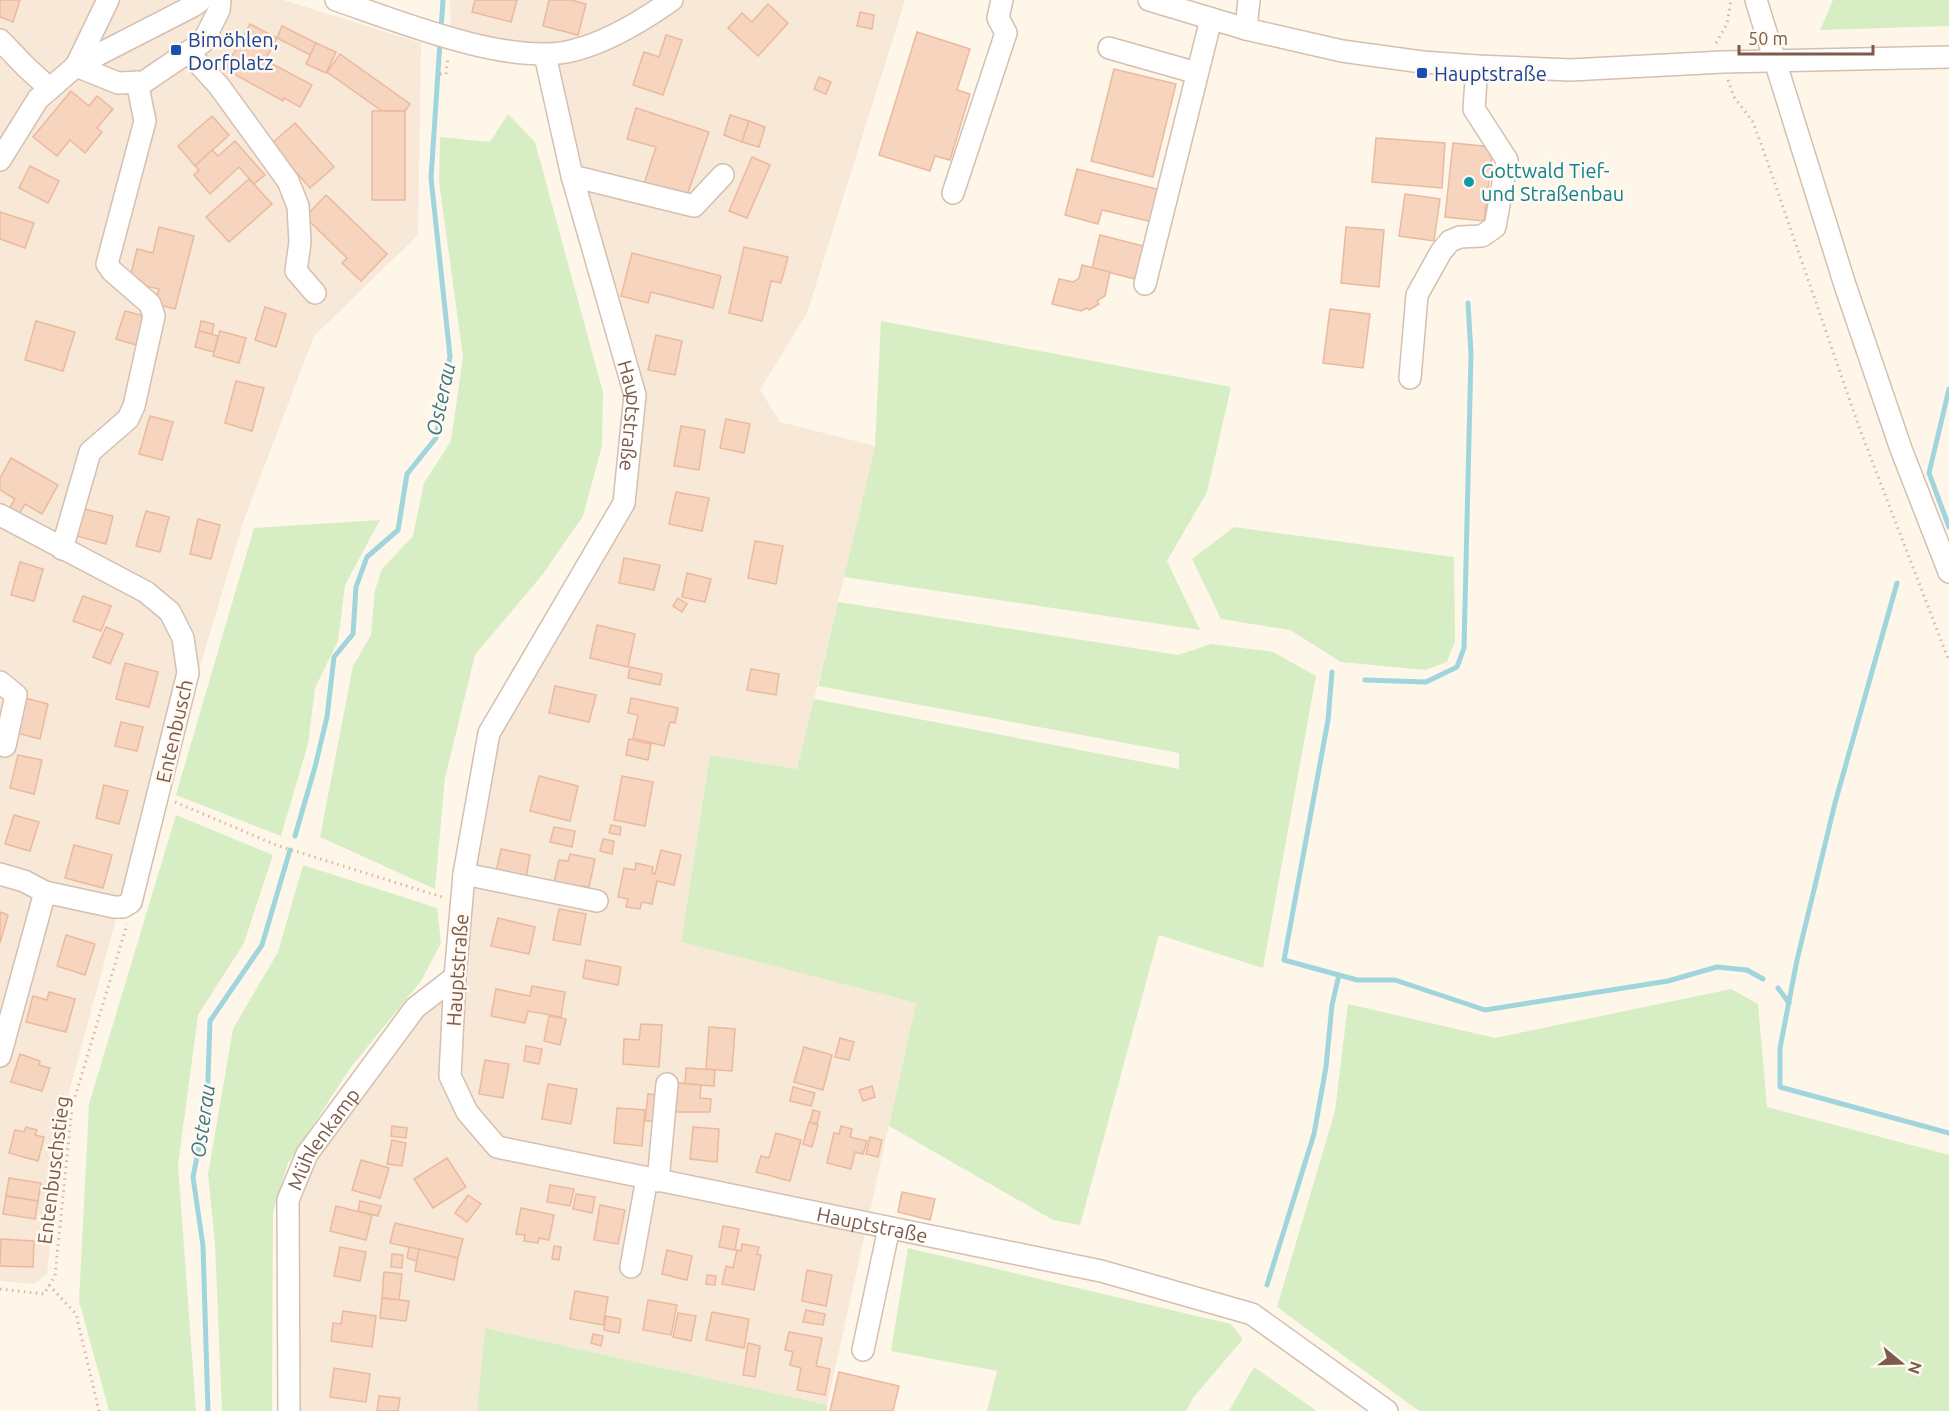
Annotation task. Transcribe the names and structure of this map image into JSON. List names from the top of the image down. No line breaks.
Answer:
{"streets":{"street":["Hauptstraße","Entenbusch","Mühlenkamp"],"path":["Entenbuschstieg"]},"crossings":[["Hauptstraße","Mühlenkamp"],["Entenbusch","Entenbuschstieg"]],"water":["Osterau"],"places":{"transit":["Bimöhlen, Dorfplatz","Hauptstraße"],"other":["Gottwald Tief- und Straßenbau"]},"scale_bar":"50 m","north":"right"}
